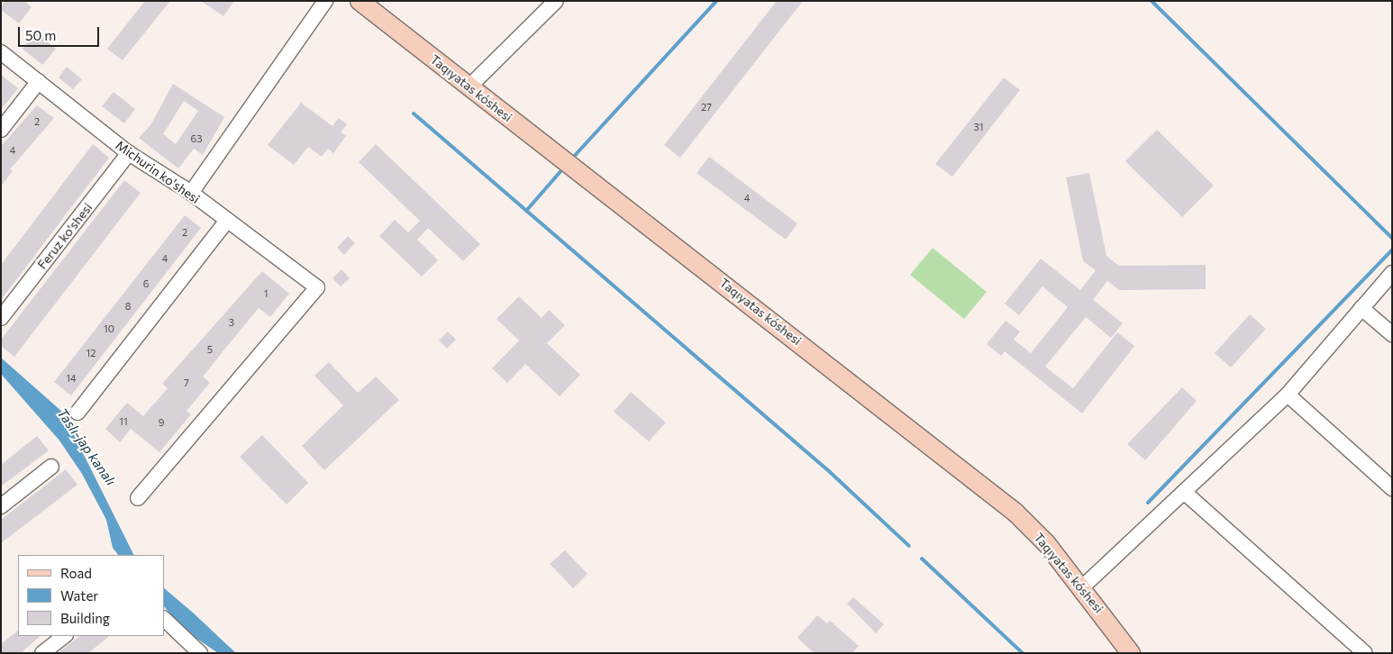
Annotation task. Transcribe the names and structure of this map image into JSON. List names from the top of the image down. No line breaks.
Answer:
{"streets":{"main road":["Taqıyatas kóshesi"],"street":["Michurin ko'shesi","Feruz ko'shesi"]},"crossings":[["Michurin ko'shesi","Feruz ko'shesi"]],"water":["Taslı-jap kanalı"],"house_numbers":["27","2","31","63","4","4","2","4","6","1","8","3","10","5","12","14","7","11","9"],"legend":["Road","Water","Building"],"scale_bar":"50 m"}
